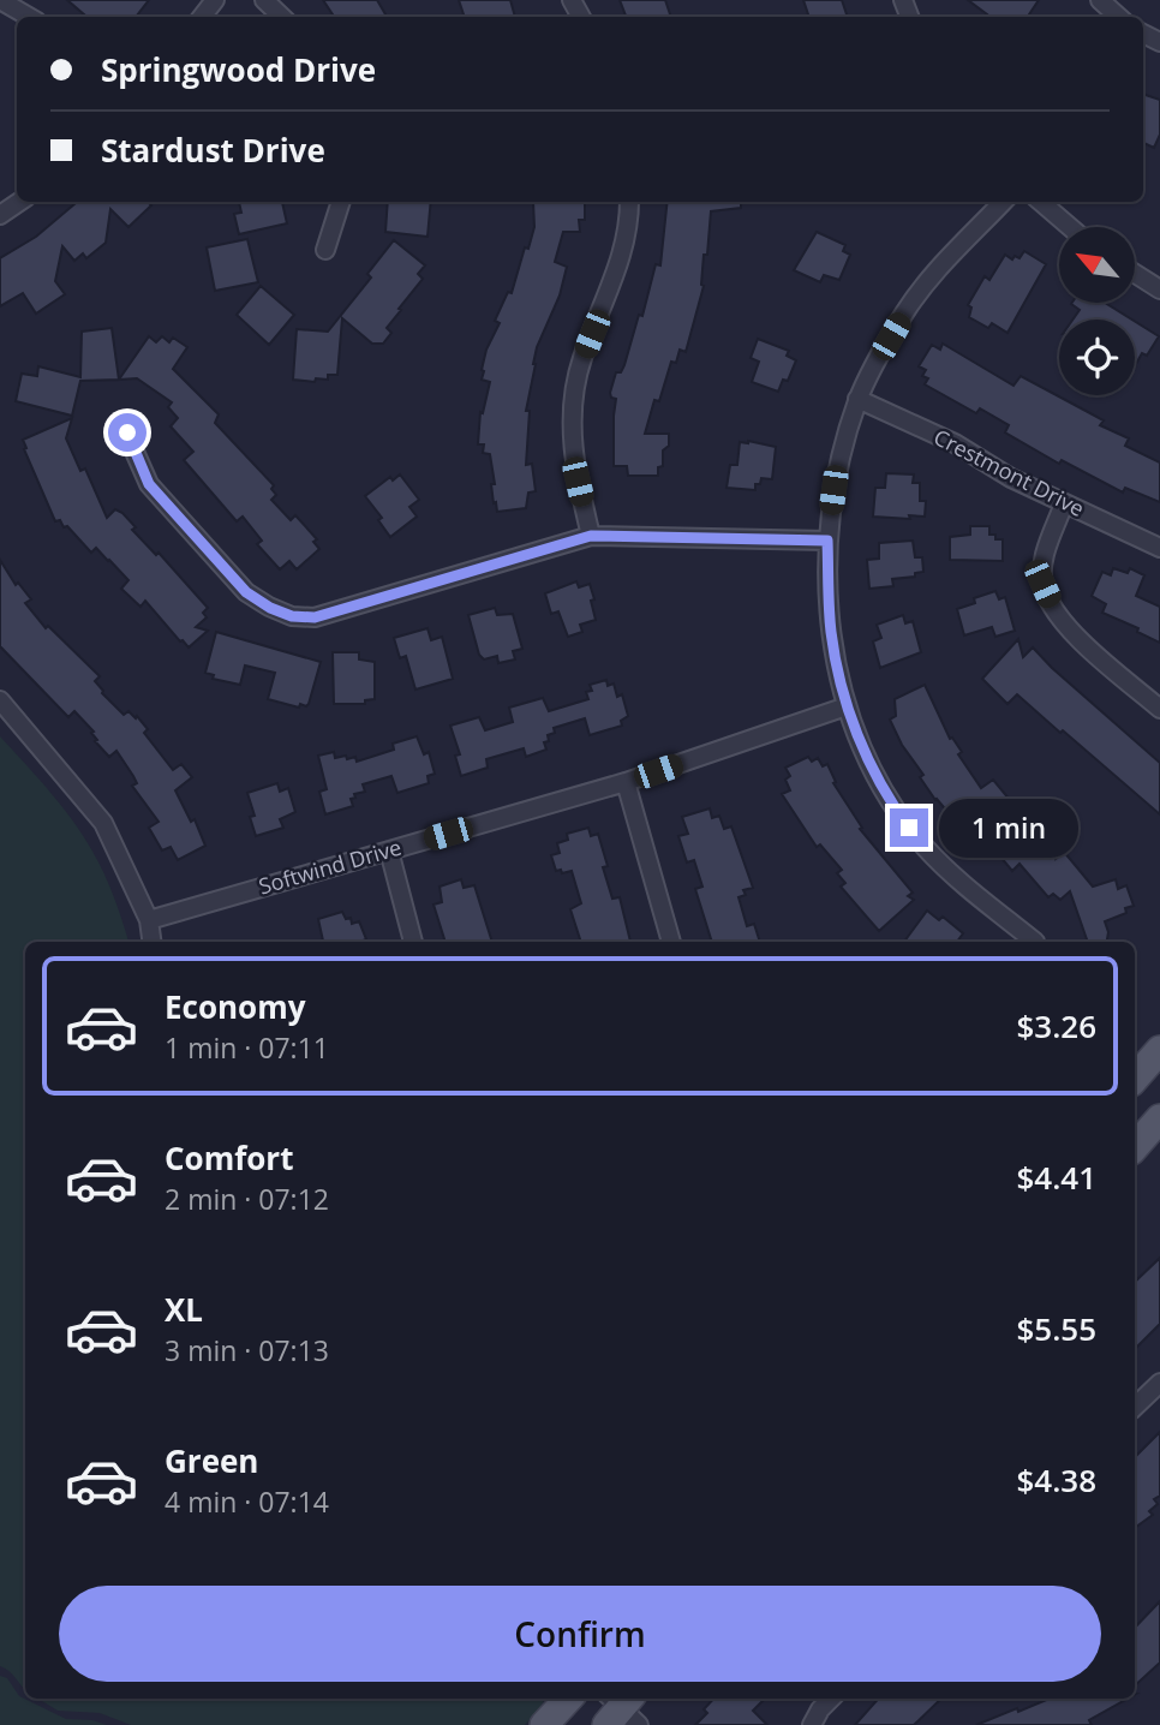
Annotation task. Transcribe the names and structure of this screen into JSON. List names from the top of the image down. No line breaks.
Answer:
{"streets":{"street":["Crestmont Drive","Softwind Drive"]},"north":"top left","page":{"banner":["Springwood Drive","Stardust Drive"],"bubble":"1 min","list":[{"name":"Economy","note":"1 min · 07:11","value":"$3.26"},{"name":"Comfort","note":"2 min · 07:12","value":"$4.41"},{"name":"XL","note":"3 min · 07:13","value":"$5.55"},{"name":"Green","note":"4 min · 07:14","value":"$4.38"}],"buttons":"Confirm"}}
